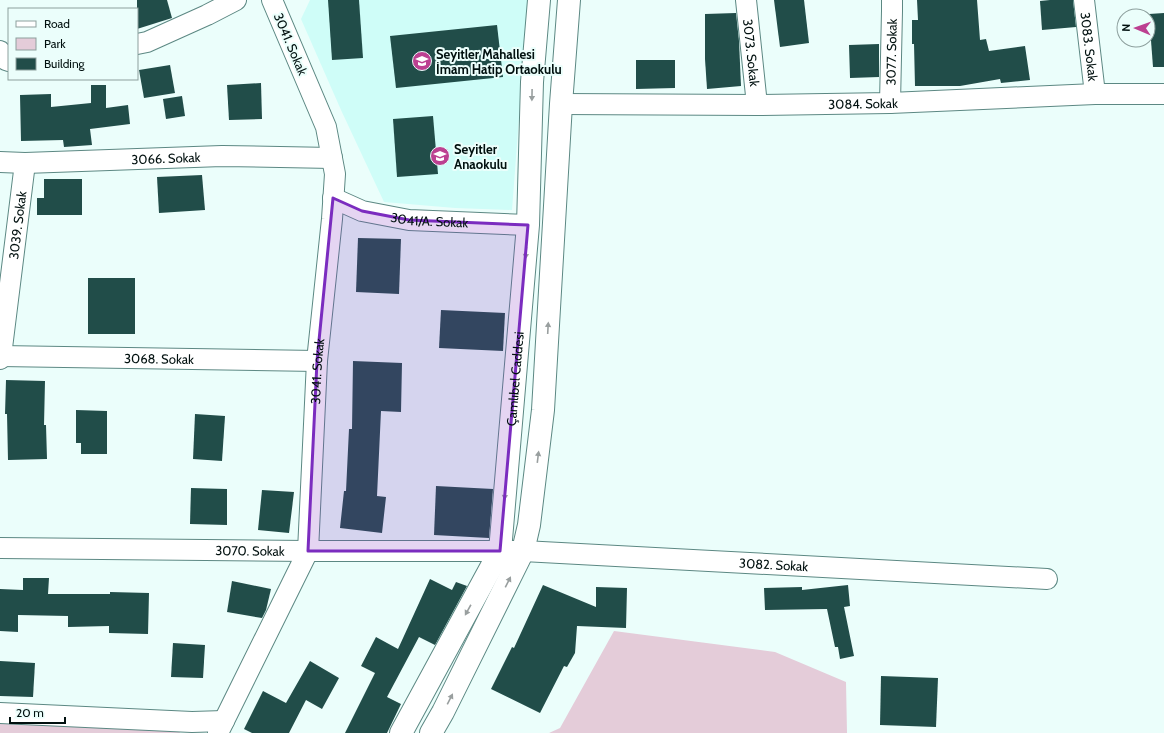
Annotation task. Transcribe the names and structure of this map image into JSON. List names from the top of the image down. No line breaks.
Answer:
{"streets":{"street":["3041. Sokak","3083. Sokak","3073. Sokak","3077. Sokak","3084. Sokak","3066. Sokak","3041/A. Sokak","3039. Sokak","3068. Sokak","Çamlıbel Caddesi","3070. Sokak","3082. Sokak"]},"crossings":[["3041. Sokak","3066. Sokak"],["3041. Sokak","3041/A. Sokak"],["3041. Sokak","3068. Sokak"],["3041. Sokak","3070. Sokak"],["3083. Sokak","3084. Sokak"],["3073. Sokak","3084. Sokak"],["3077. Sokak","3084. Sokak"],["3066. Sokak","3039. Sokak"],["3041/A. Sokak","Çamlıbel Caddesi"],["3039. Sokak","3068. Sokak"],["Çamlıbel Caddesi","3070. Sokak"],["Çamlıbel Caddesi","3082. Sokak"],["3070. Sokak","3082. Sokak"]],"places":{"school or university":["Seyitler Mahallesi İmam Hatip Ortaokulu","Seyitler Anaokulu"]},"legend":["Road","Park","Building"],"scale_bar":"20 m","north":"left"}
